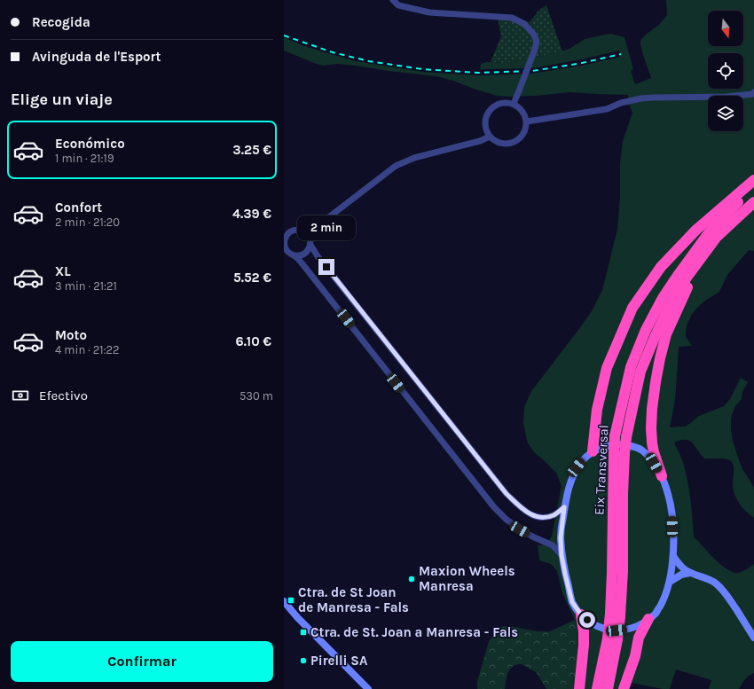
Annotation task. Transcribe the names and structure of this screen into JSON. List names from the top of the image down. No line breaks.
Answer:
{"streets":{"highway":["Eix Transversal"]},"places":{"other":["Maxion Wheels Manresa","Pirelli SA"],"transit":["Ctra. de St Joan de Manresa - Fals","Ctra. de St. Joan a Manresa - Fals"]},"north":"bottom","page":{"banner":["Recogida","Avinguda de l'Esport"],"heading":"Elige un viaje","list":[{"name":"Económico","note":"1 min · 21:19","value":"3.25 €"},{"name":"Confort","note":"2 min · 21:20","value":"4.39 €"},{"name":"XL","note":"3 min · 21:21","value":"5.52 €"},{"name":"Moto","note":"4 min · 21:22","value":"6.10 €"}],"bubble":"2 min","pay":["Efectivo","530 m"],"buttons":"Confirmar"}}
